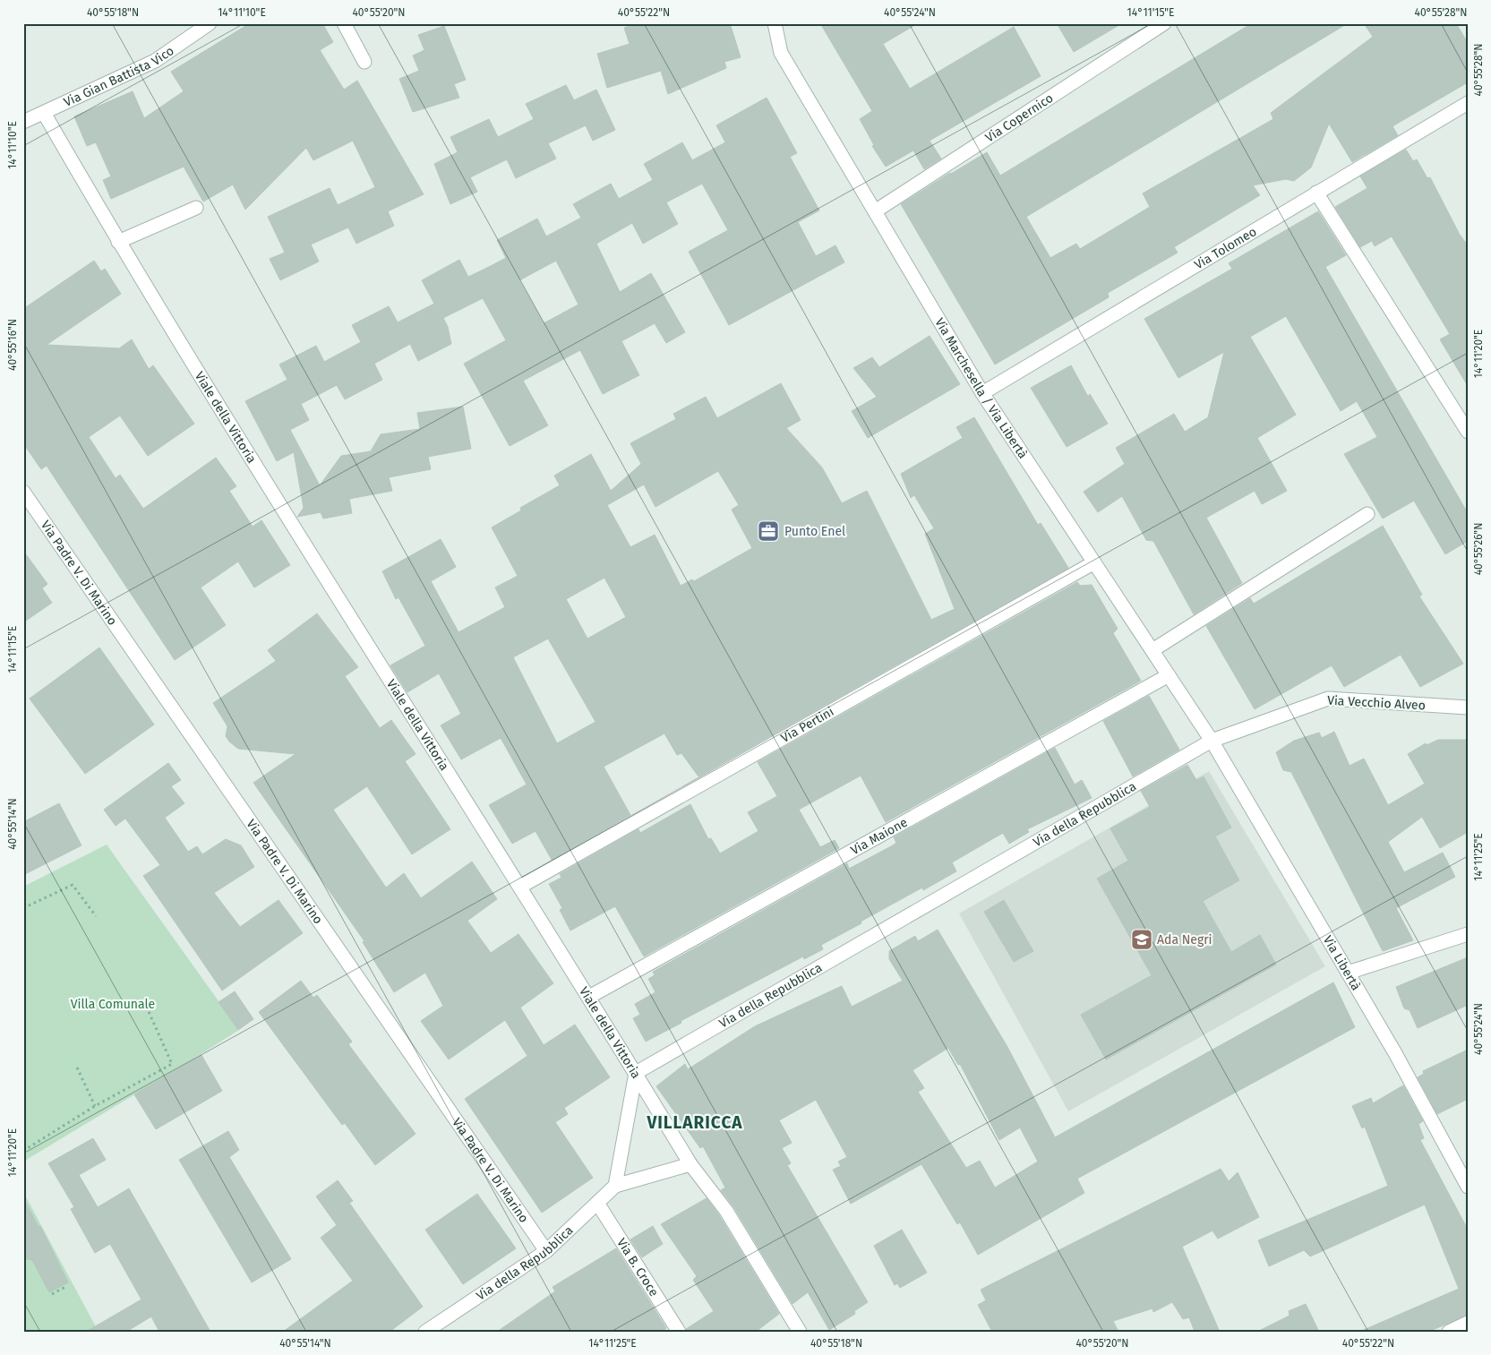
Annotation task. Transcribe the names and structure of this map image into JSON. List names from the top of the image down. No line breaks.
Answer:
{"streets":{"street":["Via Gian Battista Vico","Via Copernico","Via Tolomeo","Via Marchesella / Via Libertà","Viale della Vittoria","Via Padre V. Di Marino","Via Vecchio Alveo","Via Pertini","Via della Repubblica","Via Maione","Via Libertà","Via B. Croce"]},"crossings":[["Via Gian Battista Vico","Viale della Vittoria"],["Via Copernico","Via Marchesella / Via Libertà"],["Via Tolomeo","Via Marchesella / Via Libertà"],["Via Marchesella / Via Libertà","Via Vecchio Alveo"],["Via Marchesella / Via Libertà","Via Pertini"],["Via Marchesella / Via Libertà","Via della Repubblica"],["Via Marchesella / Via Libertà","Via Maione"],["Via Marchesella / Via Libertà","Via Libertà"],["Viale della Vittoria","Via Pertini"],["Viale della Vittoria","Via della Repubblica"],["Viale della Vittoria","Via Maione"],["Via Padre V. Di Marino","Via della Repubblica"],["Via Vecchio Alveo","Via della Repubblica"],["Via Vecchio Alveo","Via Libertà"],["Via della Repubblica","Via Libertà"],["Via della Repubblica","Via B. Croce"]],"districts":["VILLARICCA"],"parks":["Villa Comunale"],"places":{"office":["Punto Enel"],"school or university":["Ada Negri"]},"coordinates":["40°55'18\"N","14°11'10\"E","40°55'20\"N","40°55'22\"N","40°55'24\"N","14°11'15\"E","40°55'28\"N","40°55'16\"N","14°11'20\"E","40°55'26\"N","40°55'14\"N","14°11'25\"E"]}
